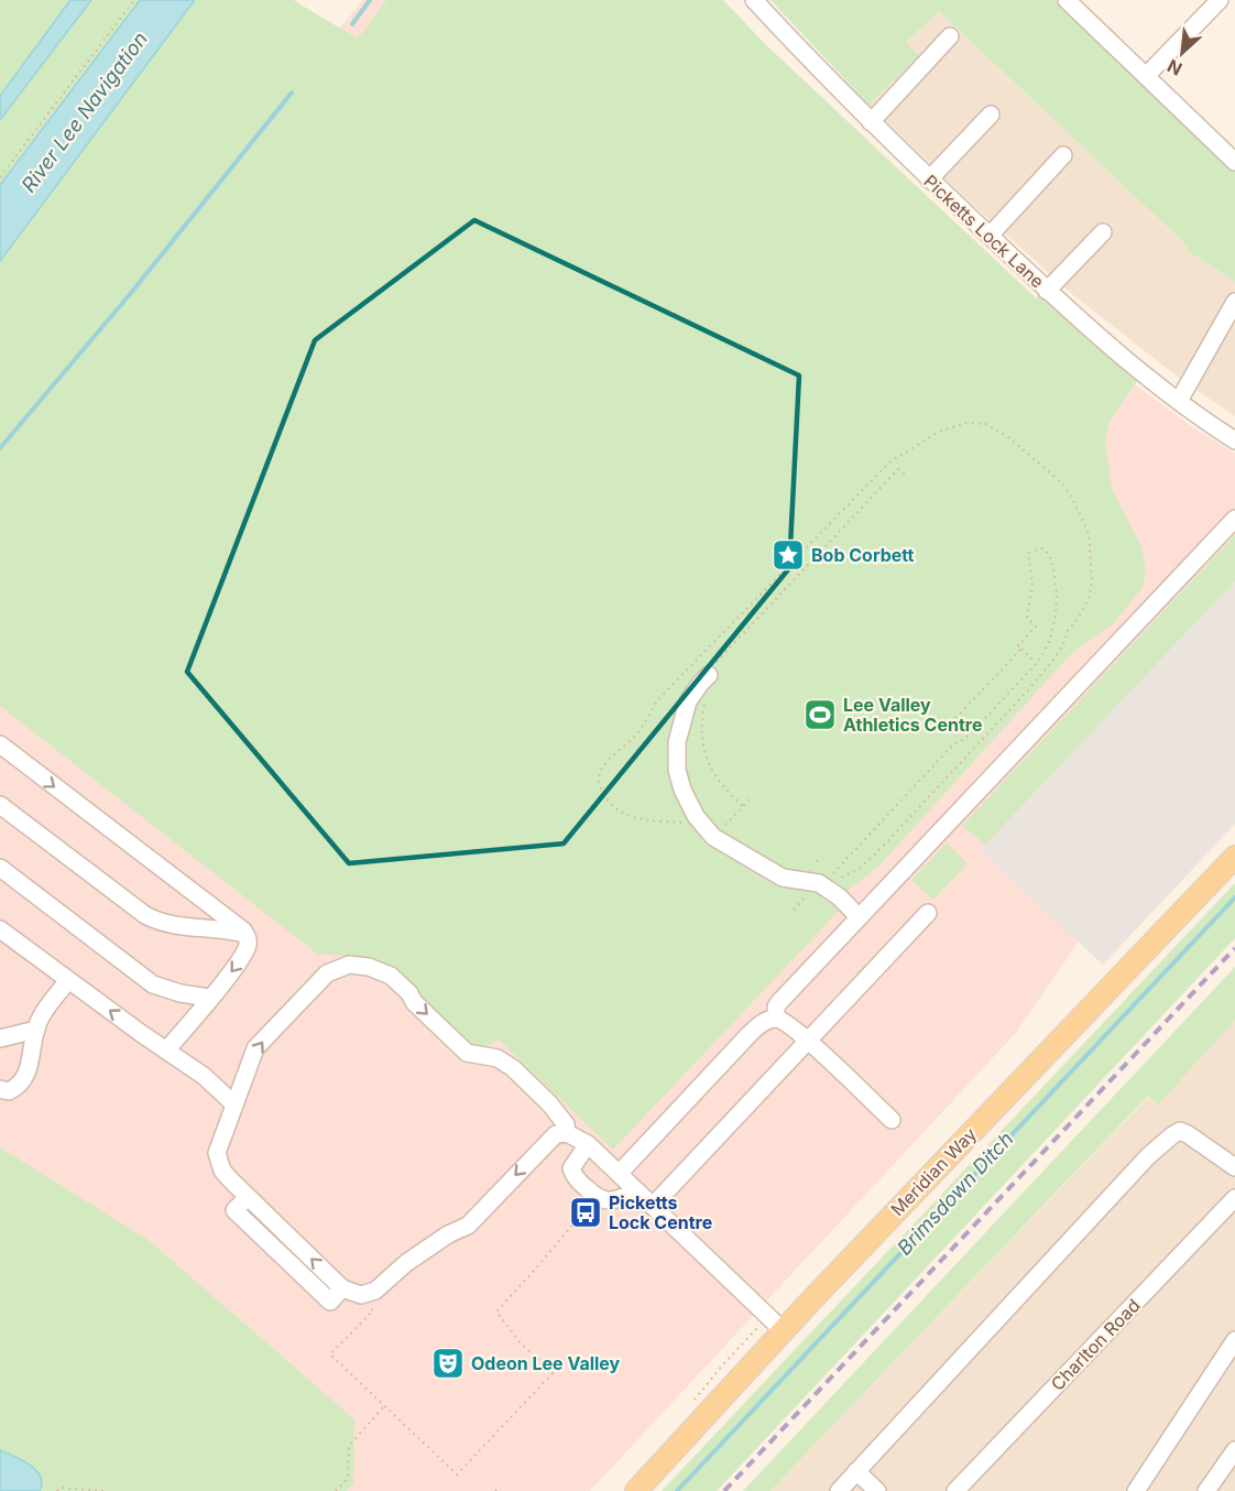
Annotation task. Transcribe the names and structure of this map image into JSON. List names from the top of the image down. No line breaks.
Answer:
{"streets":{"main road":["Meridian Way"],"street":["Picketts Lock Lane","Charlton Road"]},"water":["River Lee Navigation","Brimsdown Ditch"],"places":{"place":["Bob Corbett"],"sports":["Lee Valley Athletics Centre"],"bus stop":["Picketts Lock Centre"],"theatre":["Odeon Lee Valley"]},"north":"bottom left"}
